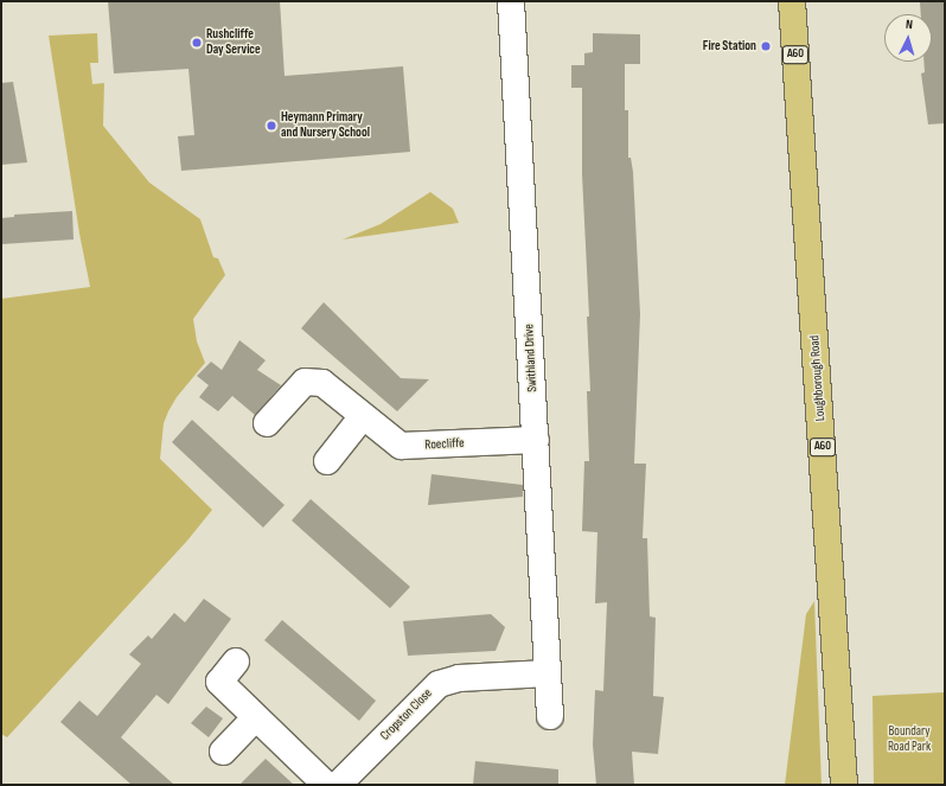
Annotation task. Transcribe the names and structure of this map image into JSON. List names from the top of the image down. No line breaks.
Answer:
{"streets":{"main road":["A60","Loughborough Road"],"street":["Swithland Drive","Roecliffe","Cropston Close"]},"crossings":[["Swithland Drive","Roecliffe"],["Swithland Drive","Cropston Close"]],"parks":["Boundary Road Park"],"places":["Rushcliffe Day Service","Fire Station","Heymann Primary and Nursery School"],"north":"top"}
